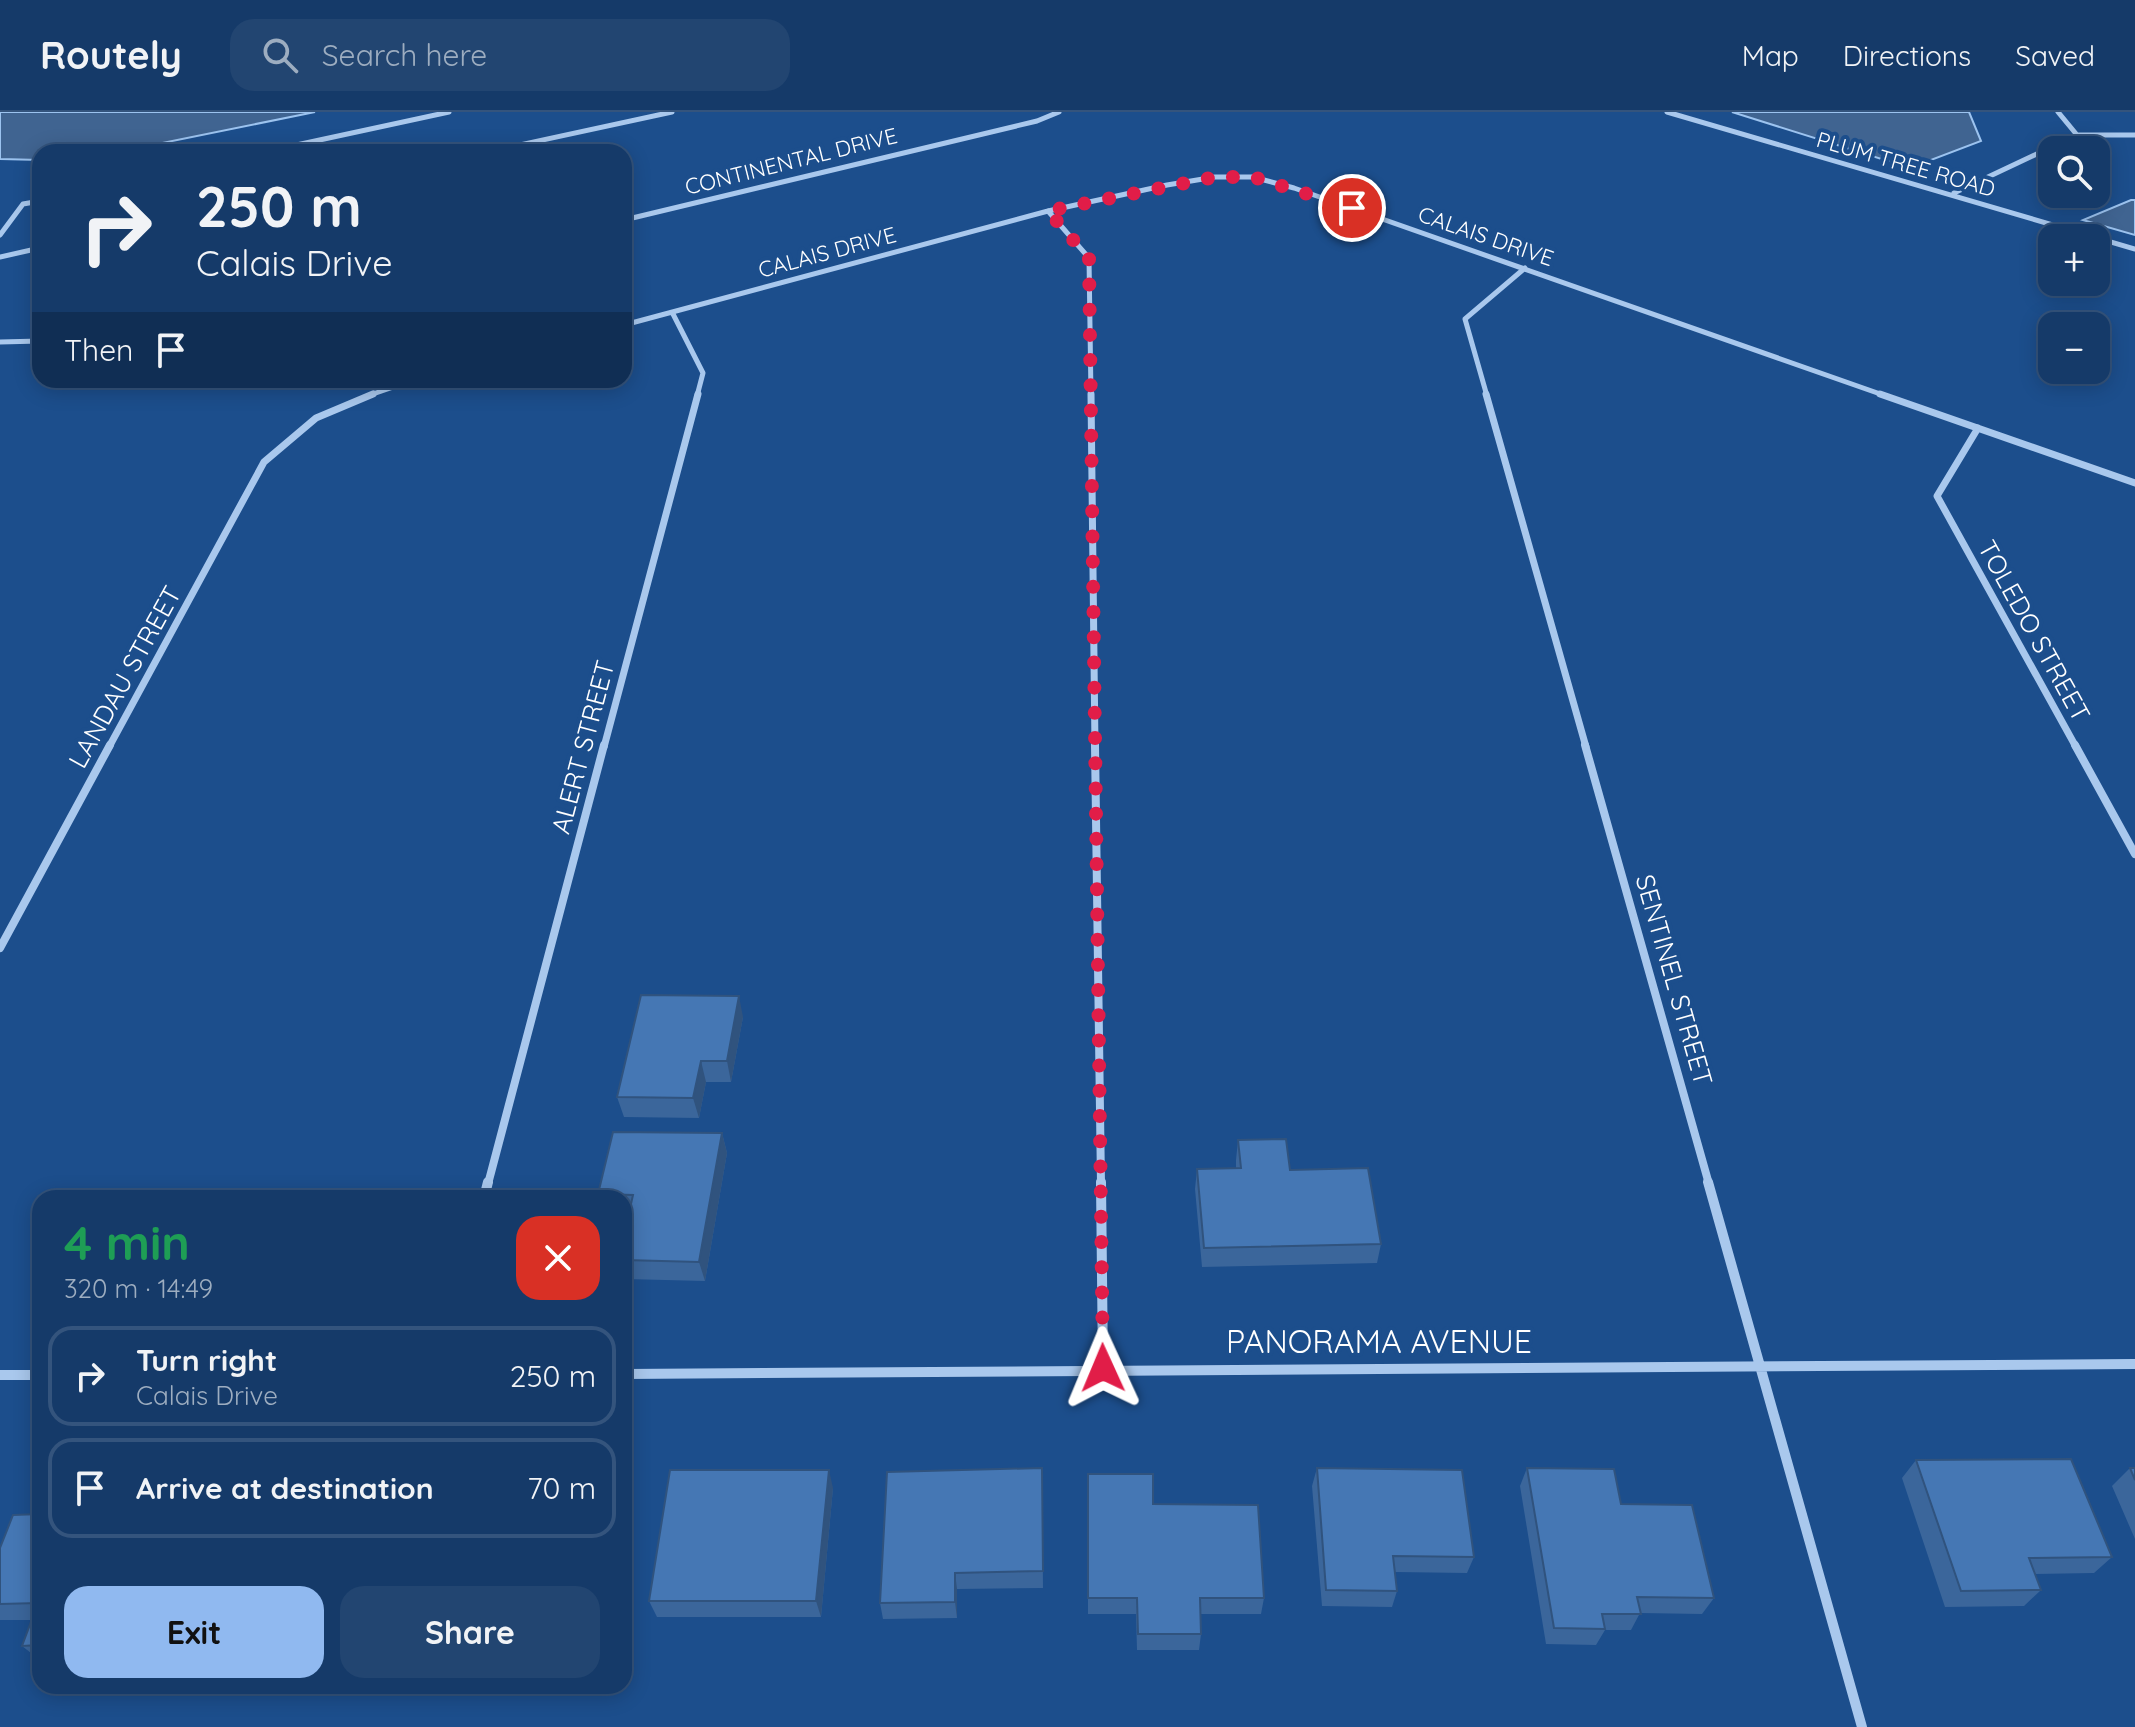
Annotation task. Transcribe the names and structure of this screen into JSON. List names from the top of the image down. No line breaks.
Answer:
{"streets":{"street":["CONTINENTAL DRIVE","PLUM TREE ROAD","CALAIS DRIVE","TOLEDO STREET","LANDAU STREET","ALERT STREET","SENTINEL STREET","PANORAMA AVENUE"]},"crossings":[["CALAIS DRIVE","TOLEDO STREET"],["CALAIS DRIVE","ALERT STREET"],["CALAIS DRIVE","SENTINEL STREET"],["SENTINEL STREET","PANORAMA AVENUE"]],"page":{"header":"Routely","search":"Search here","nav":["Map","Directions","Saved"],"map_buttons":["+","−"],"turn":["250 m","Calais Drive"],"then":"Then","heading":["4 min","320 m · 14:49"],"list":[{"name":"Turn right","note":"Calais Drive","value":"250 m"},{"name":"Arrive at destination","value":"70 m"}],"buttons":["Exit","Share"]}}
